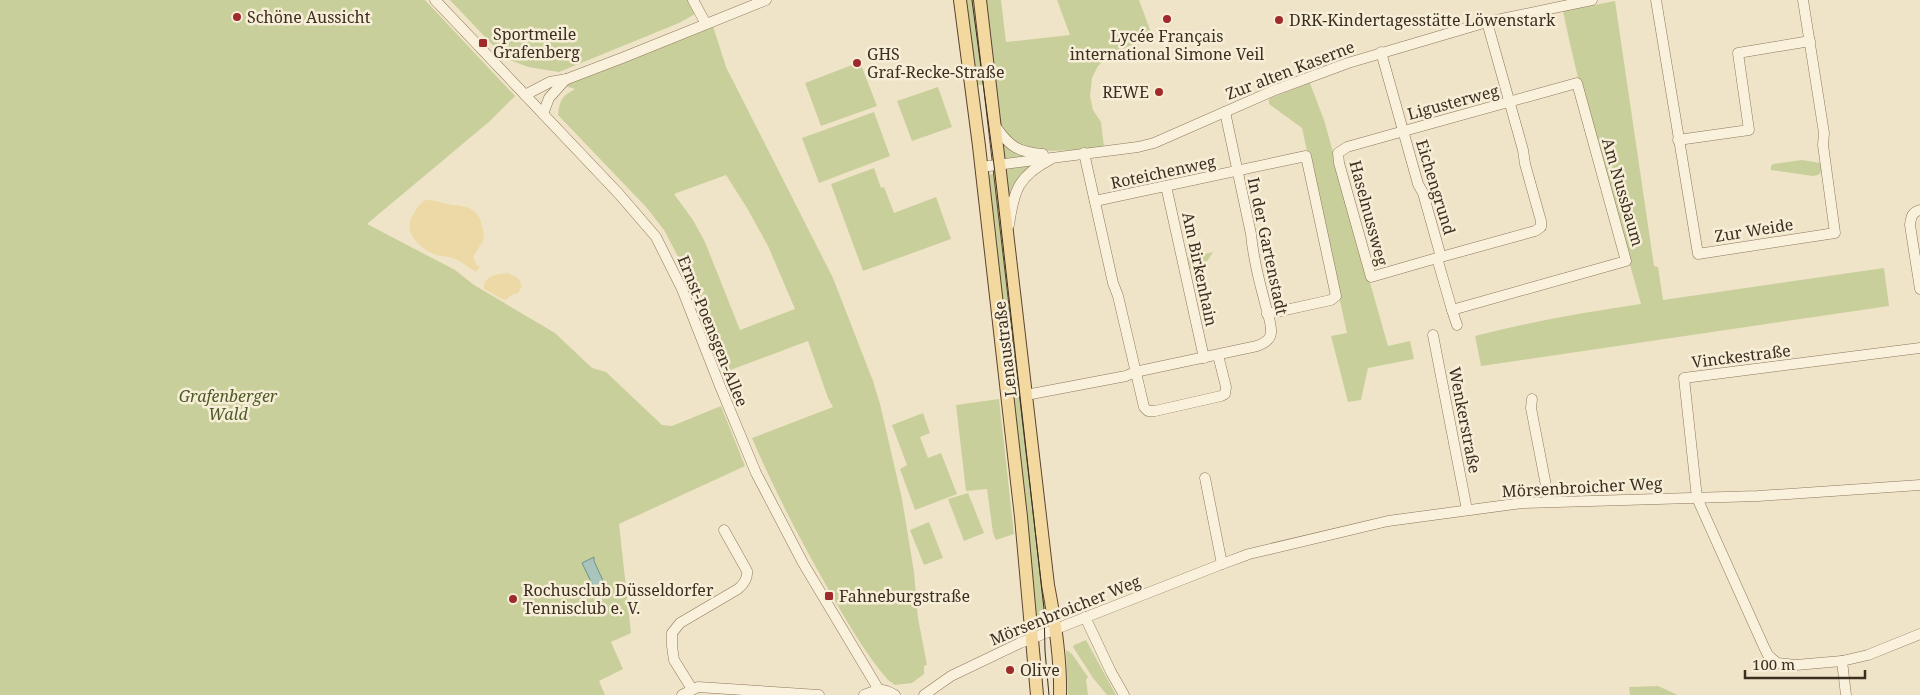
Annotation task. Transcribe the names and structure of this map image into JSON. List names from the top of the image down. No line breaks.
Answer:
{"streets":{"main road":["Lenaustraße"],"street":["Zur alten Kaserne","Ligusterweg","Roteichenweg","Eichengrund","Am Nussbaum","Haselnussweg","Zur Weide","In der Gartenstadt","Am Birkenhain","Ernst-Poensgen-Allee","Vinckestraße","Wenkerstraße","Mörsenbroicher Weg"]},"crossings":[["Zur alten Kaserne","Eichengrund"],["Zur alten Kaserne","In der Gartenstadt"],["Zur alten Kaserne","Lenaustraße"],["Ligusterweg","Eichengrund"],["Ligusterweg","Am Nussbaum"],["Ligusterweg","Haselnussweg"],["Roteichenweg","In der Gartenstadt"],["Roteichenweg","Am Birkenhain"],["Eichengrund","Am Nussbaum"],["Eichengrund","Haselnussweg"],["In der Gartenstadt","Am Birkenhain"],["In der Gartenstadt","Lenaustraße"],["Lenaustraße","Mörsenbroicher Weg"],["Vinckestraße","Mörsenbroicher Weg"],["Wenkerstraße","Mörsenbroicher Weg"]],"parks":["Grafenberger Wald"],"places":{"other":["Schöne Aussicht","Lycée Français international Simone Veil","DRK-Kindertagesstätte Löwenstark","GHS Graf-Recke-Straße","REWE","Rochusclub Düsseldorfer Tennisclub e. V.","Olive"],"transit":["Sportmeile Grafenberg","Fahneburgstraße"]},"scale_bar":"100 m"}
